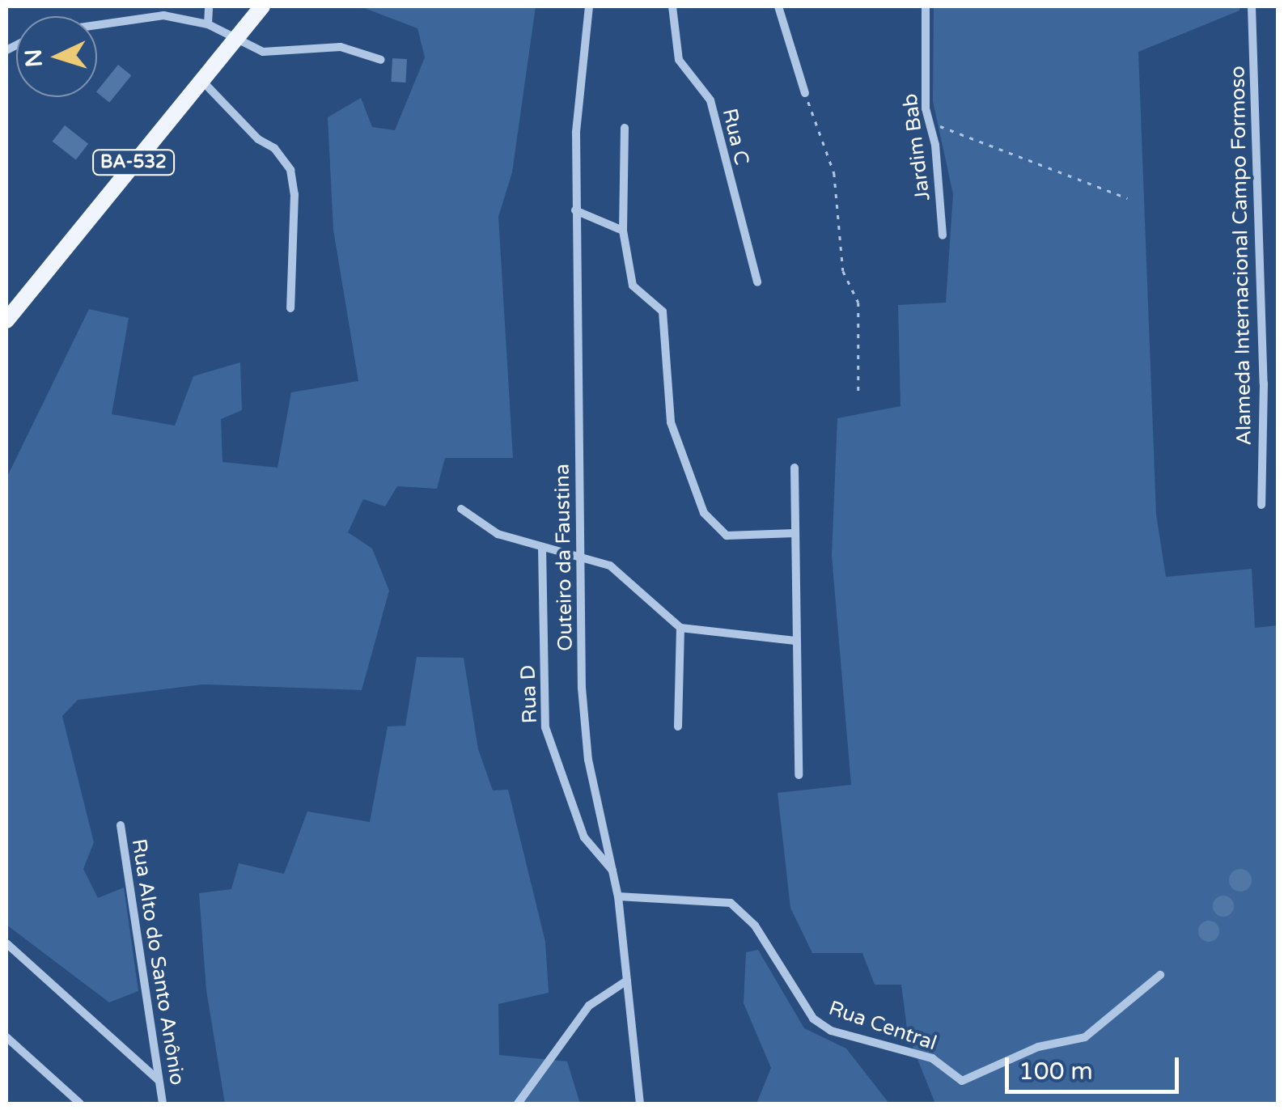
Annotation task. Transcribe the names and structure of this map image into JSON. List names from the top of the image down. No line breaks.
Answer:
{"streets":{"main road":["BA-532"],"street":["Rua C","Jardim Bab","Alameda Internacional Campo Formoso","Outeiro da Faustina","Rua D","Rua Alto do Santo Anônio","Rua Central"]},"crossings":[["Outeiro da Faustina","Rua D"],["Outeiro da Faustina","Rua Central"]],"scale_bar":"100 m","north":"left"}
